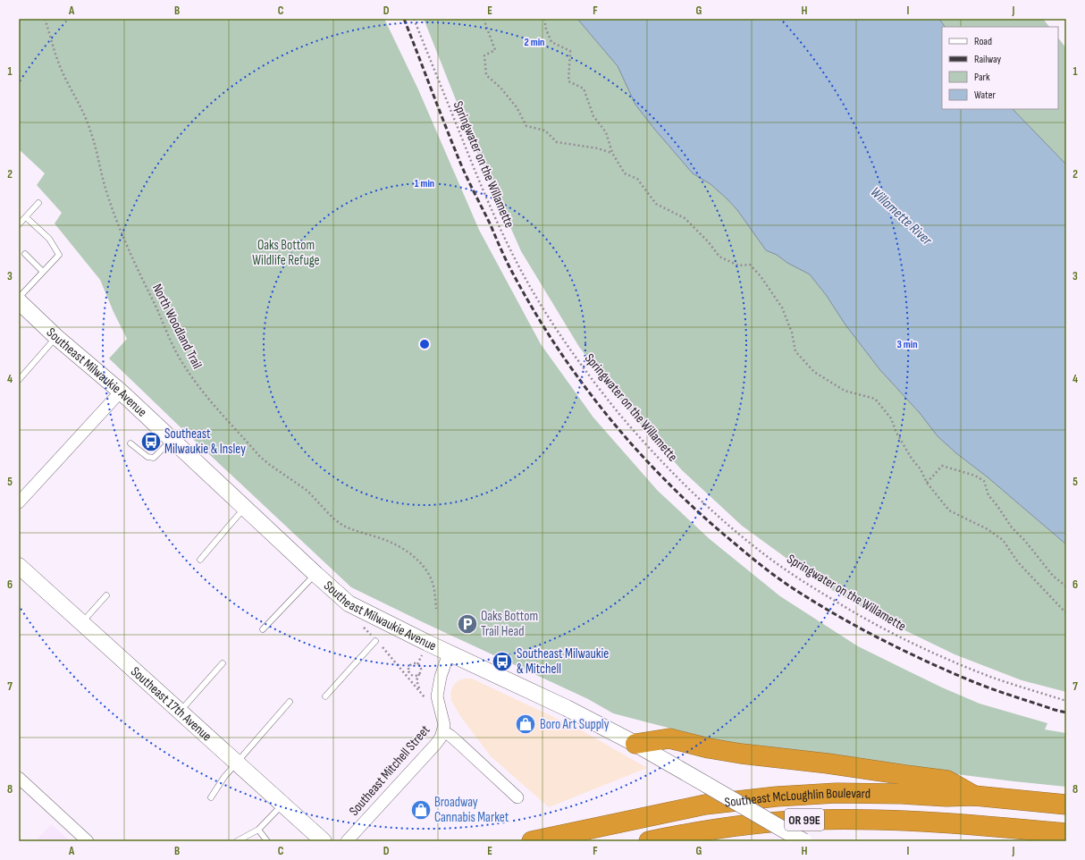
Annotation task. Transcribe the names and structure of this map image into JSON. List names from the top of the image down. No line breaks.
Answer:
{"streets":{"highway":["Southeast McLoughlin Boulevard","OR 99E"],"main road":["Southeast Milwaukie Avenue","Southeast 17th Avenue"],"street":["Southeast Mitchell Street"],"path":["Springwater on the Willamette","North Woodland Trail"]},"crossings":[["Southeast Milwaukie Avenue","Southeast Mitchell Street"]],"water":["Willamette River"],"parks":["Oaks Bottom Wildlife Refuge"],"places":{"bus stop":["Southeast Milwaukie & Insley","Southeast Milwaukie & Mitchell"],"parking":["Oaks Bottom Trail Head"],"shop":["Boro Art Supply","Broadway Cannabis Market"]},"legend":["Road","Railway","Park","Water"],"grid":{"columns":["A","B","C","D","E","F","G","H","I","J"],"rows":["1","2","3","4","5","6","7","8"]},"rings":["2 min","1 min","3 min"]}
